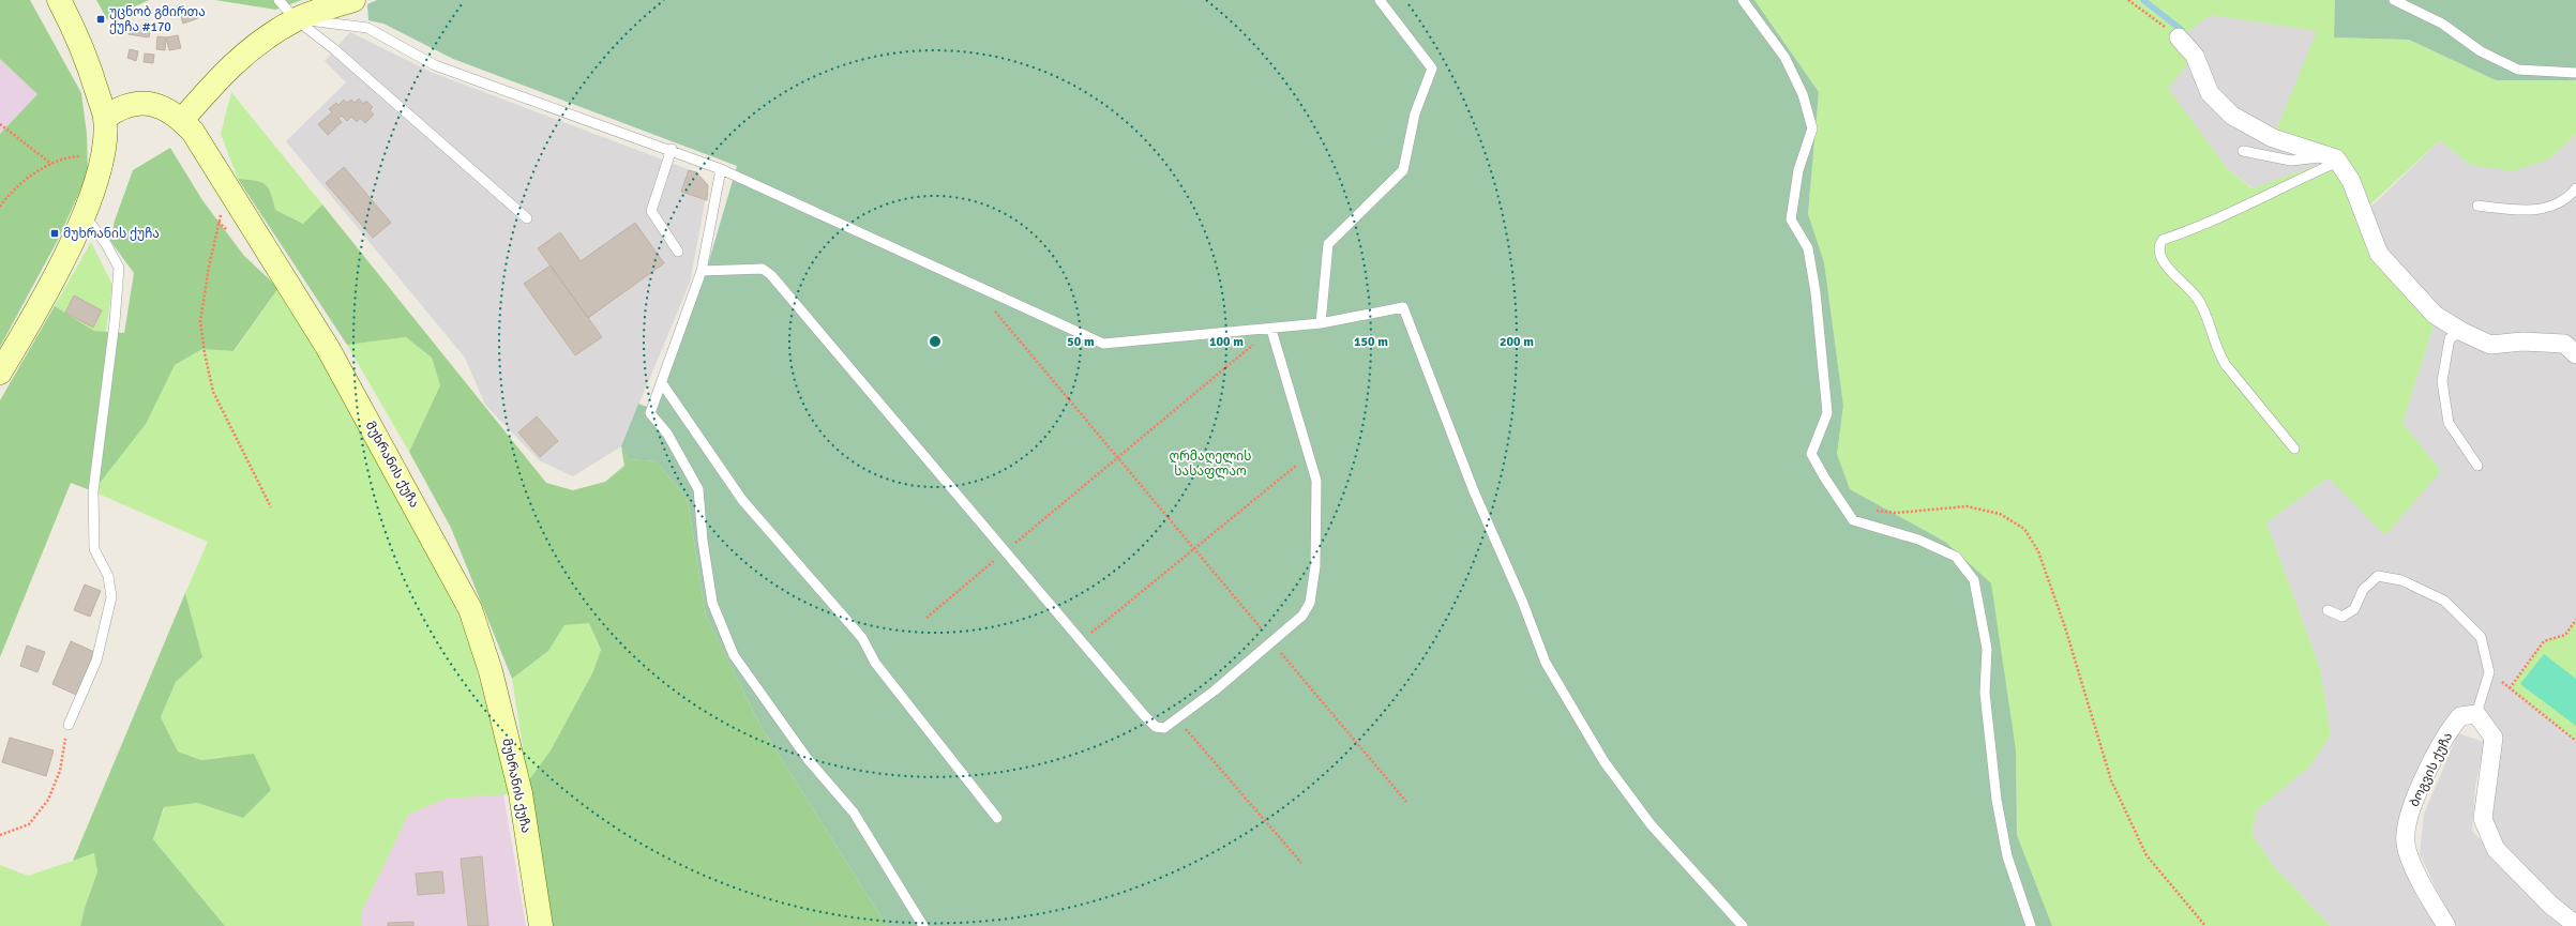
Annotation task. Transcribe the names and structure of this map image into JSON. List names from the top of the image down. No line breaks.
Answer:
{"streets":{"street":["მუხრანის ქუჩა","ბოგვის ქუჩა"]},"parks":["ღრმაღელის სასაფლაო"],"places":{"transit":["უცნობ გმირთა ქუჩა #170","მუხრანის ქუჩა"]},"rings":["50 m","100 m","150 m","200 m"]}
